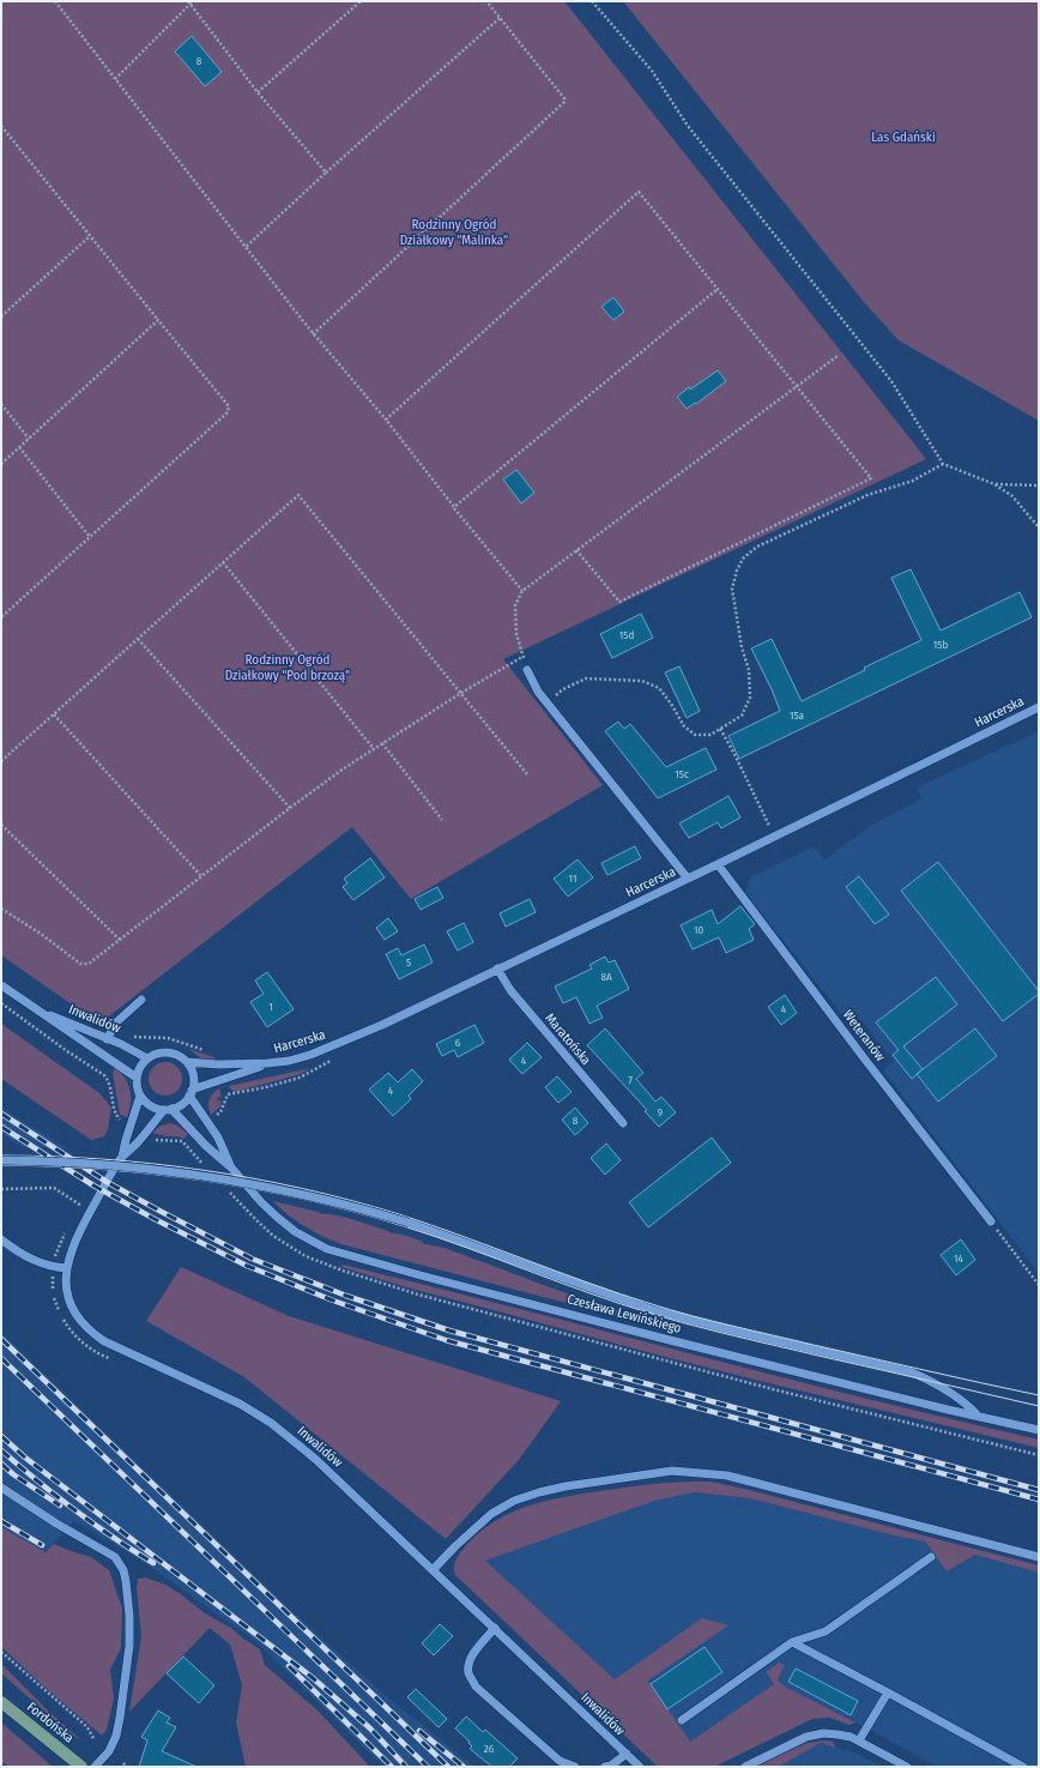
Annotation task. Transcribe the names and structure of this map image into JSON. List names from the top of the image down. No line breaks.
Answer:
{"streets":{"main road":["Fordońska"],"street":["Harcerska","Inwalidów","Weteranów","Maratońska","Czesława Lewińskiego"]},"crossings":[["Harcerska","Inwalidów"],["Harcerska","Weteranów"],["Harcerska","Maratońska"],["Harcerska","Czesława Lewińskiego"],["Inwalidów","Czesława Lewińskiego"]],"parks":["Las Gdański","Rodzinny Ogród Działkowy \"Malinka\"","Rodzinny Ogród Działkowy \"Pod brzozą\""],"house_numbers":["8","15d","15b","15a","15c","11","10","5","8A","1","4","6","4","7","4","9","8","14","26"]}
